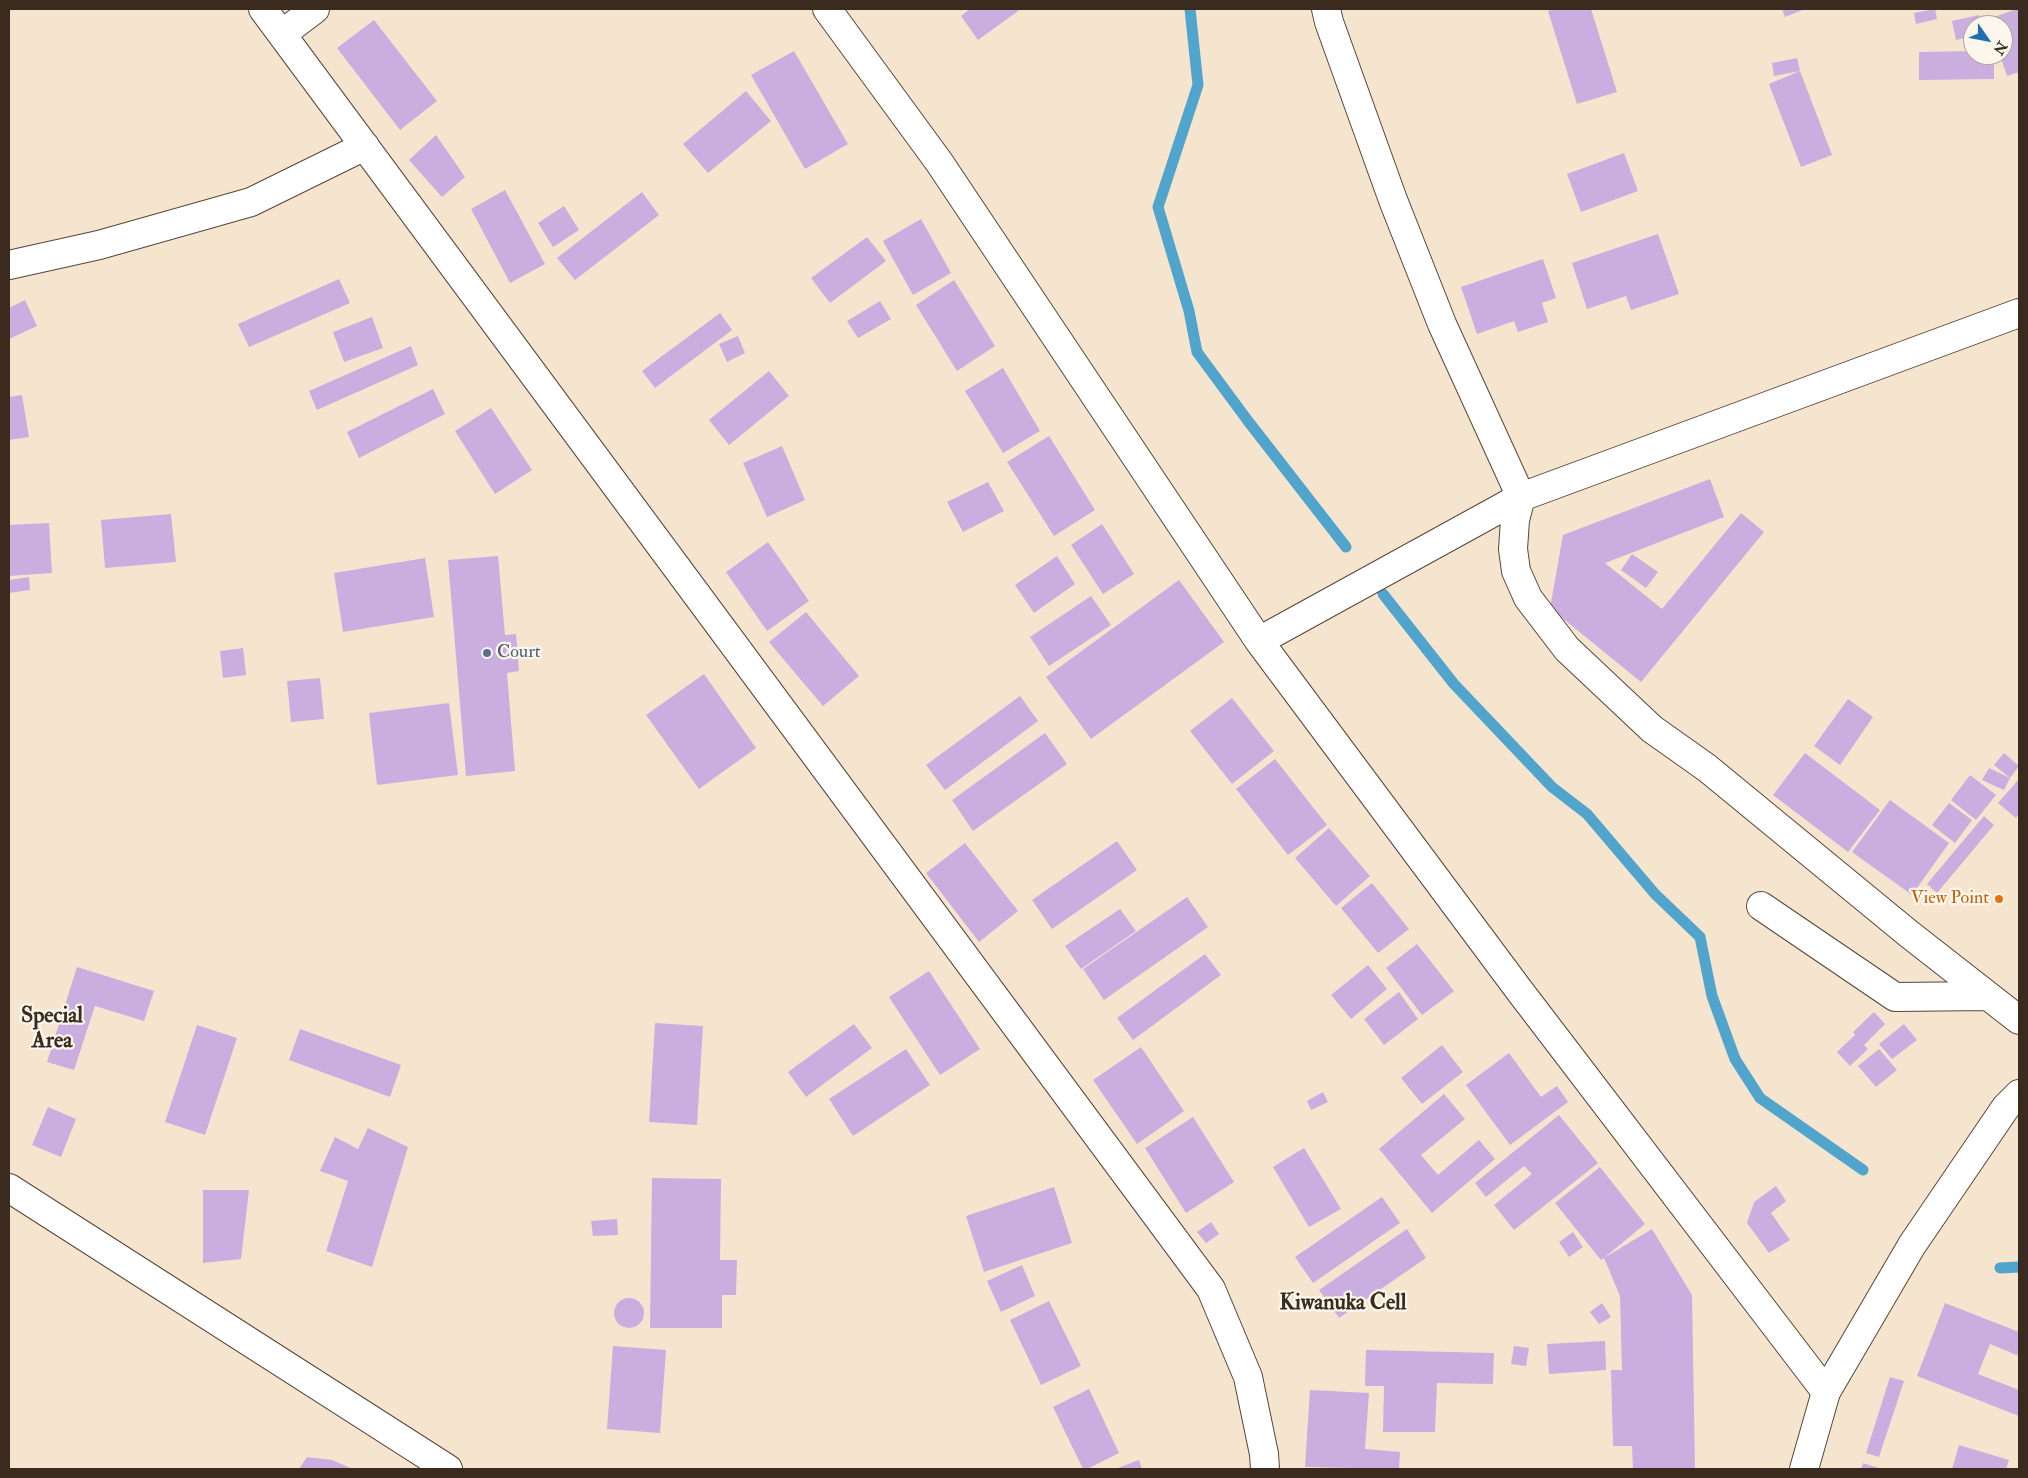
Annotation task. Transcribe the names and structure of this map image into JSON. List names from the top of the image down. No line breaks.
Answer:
{"districts":["Special Area","Kiwanuka Cell"],"places":["Court","View Point"],"north":"bottom right"}
